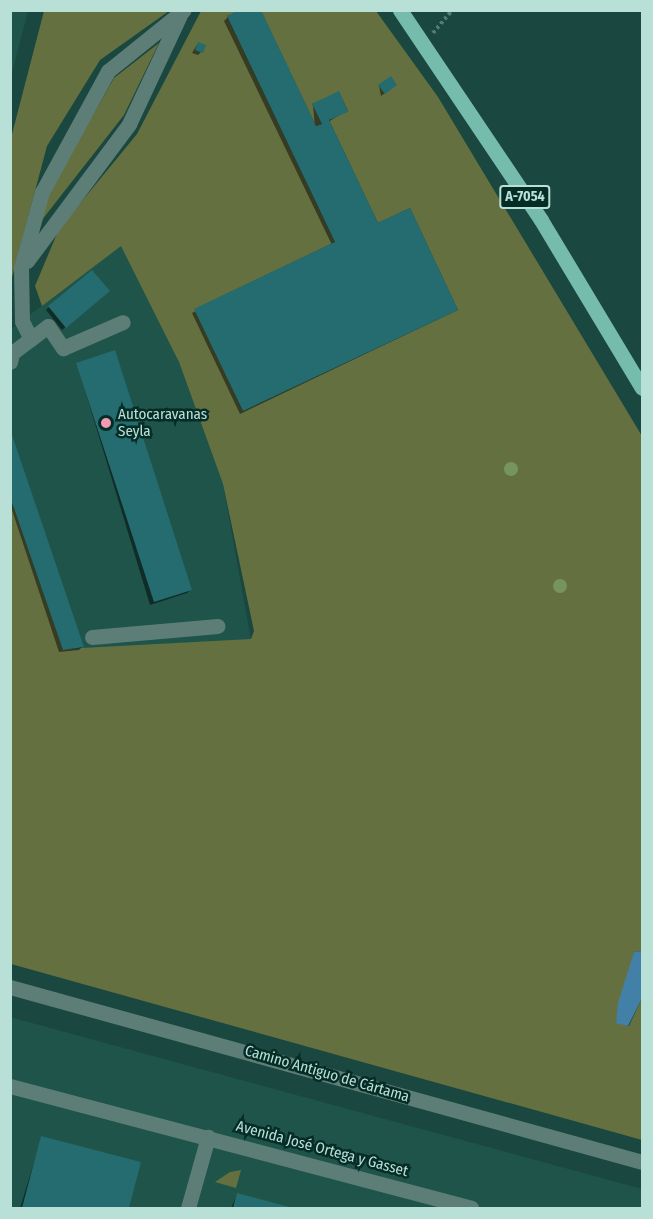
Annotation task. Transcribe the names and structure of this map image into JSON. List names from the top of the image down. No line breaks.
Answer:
{"streets":{"main road":["A-7054"],"street":["Camino Antiguo de Cártama","Avenida José Ortega y Gasset"]},"places":["Autocaravanas Seyla"]}
